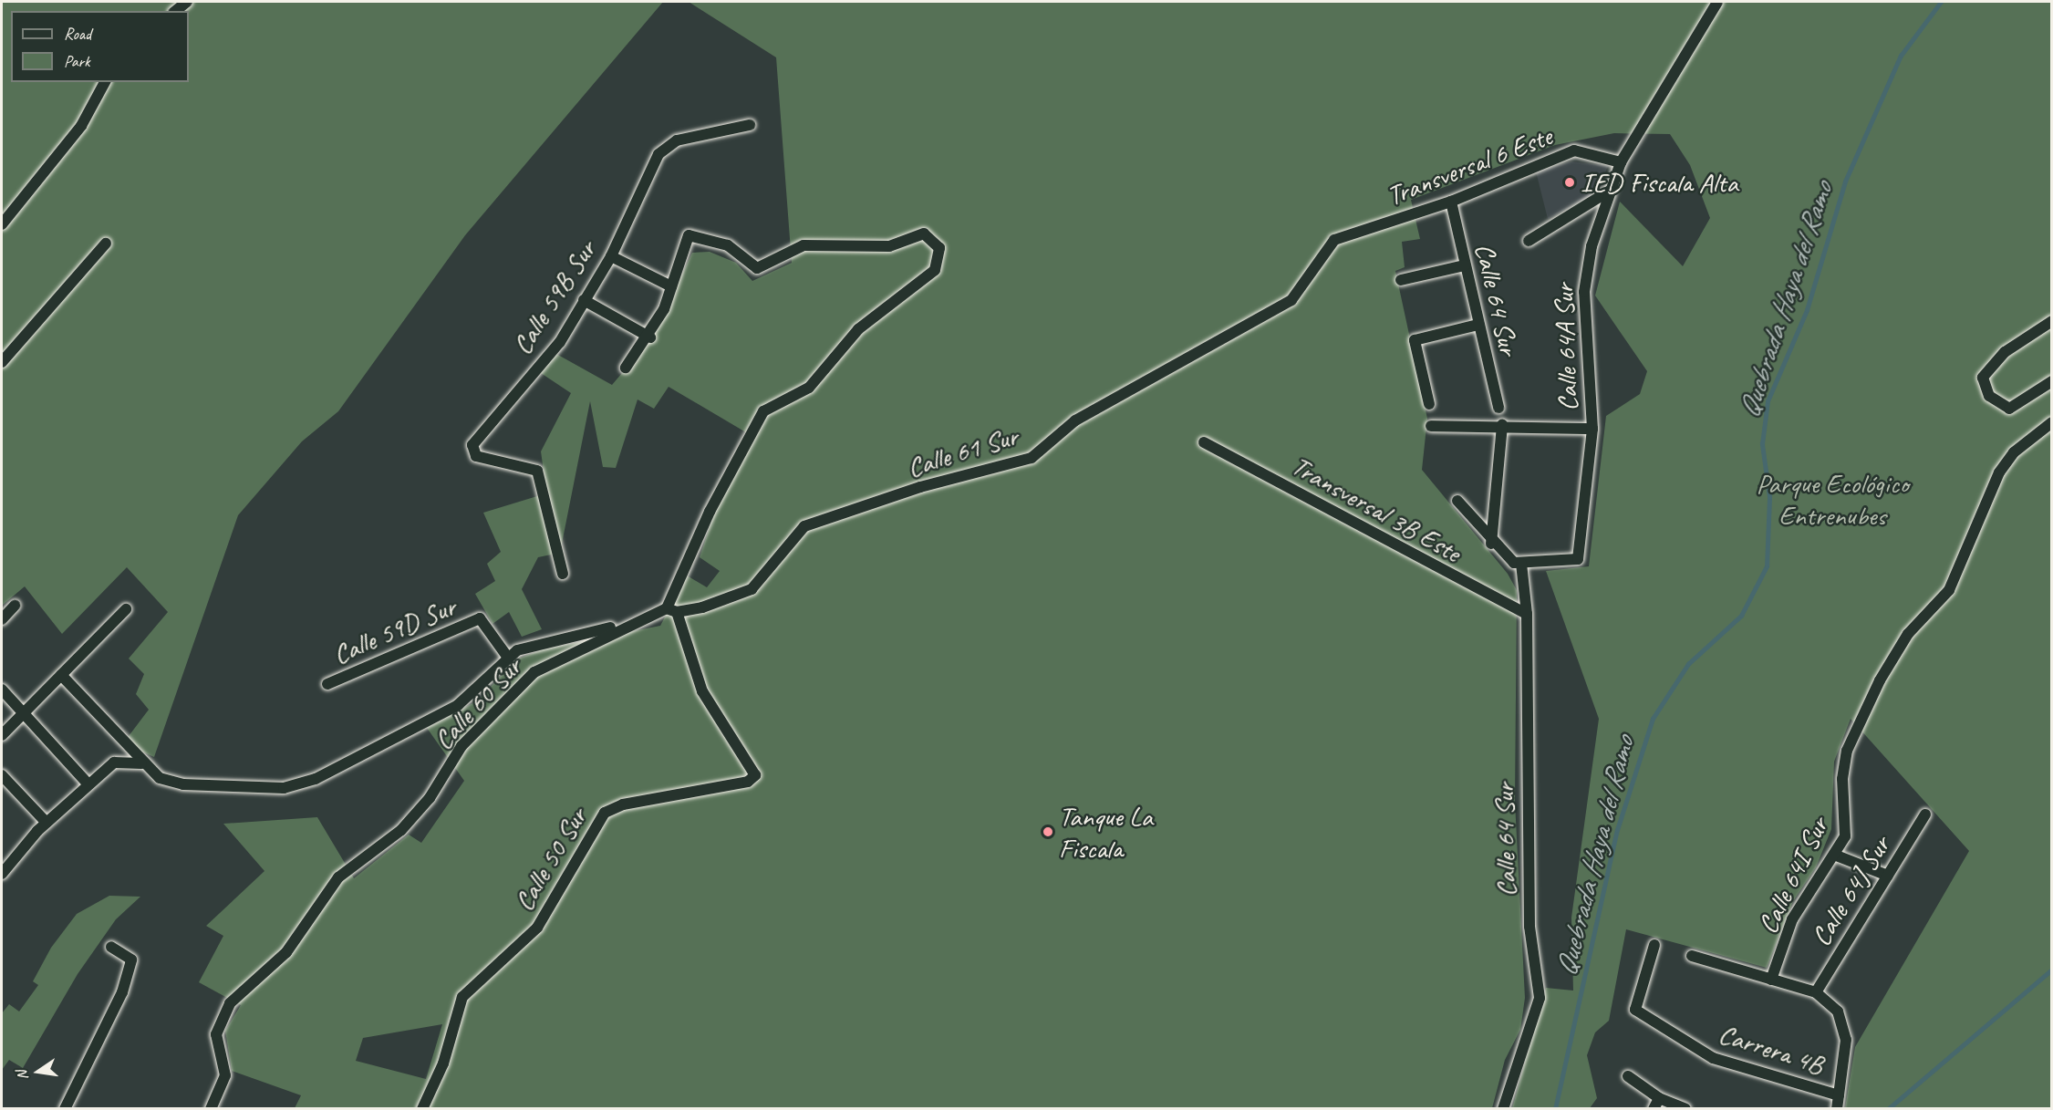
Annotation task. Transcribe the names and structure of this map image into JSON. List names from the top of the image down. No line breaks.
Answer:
{"streets":{"street":["Transversal 6 Este","Calle 59B Sur","Calle 64 Sur","Calle 64A Sur","Calle 61 Sur","Transversal 3B Este","Calle 59D Sur","Calle 60 Sur","Calle 50 Sur","Calle 64I Sur","Calle 64J Sur","Carrera 4B"]},"crossings":[["Transversal 6 Este","Calle 64 Sur"],["Transversal 6 Este","Calle 64A Sur"],["Transversal 6 Este","Calle 61 Sur"],["Calle 64 Sur","Calle 64A Sur"],["Calle 64 Sur","Transversal 3B Este"],["Calle 61 Sur","Calle 60 Sur"],["Calle 61 Sur","Calle 50 Sur"],["Calle 60 Sur","Calle 50 Sur"]],"water":["Quebrada Haya del Ramo"],"parks":["Parque Ecológico Entrenubes"],"places":["IED Fiscala Alta","Tanque La Fiscala"],"legend":["Road","Park"],"north":"left"}
